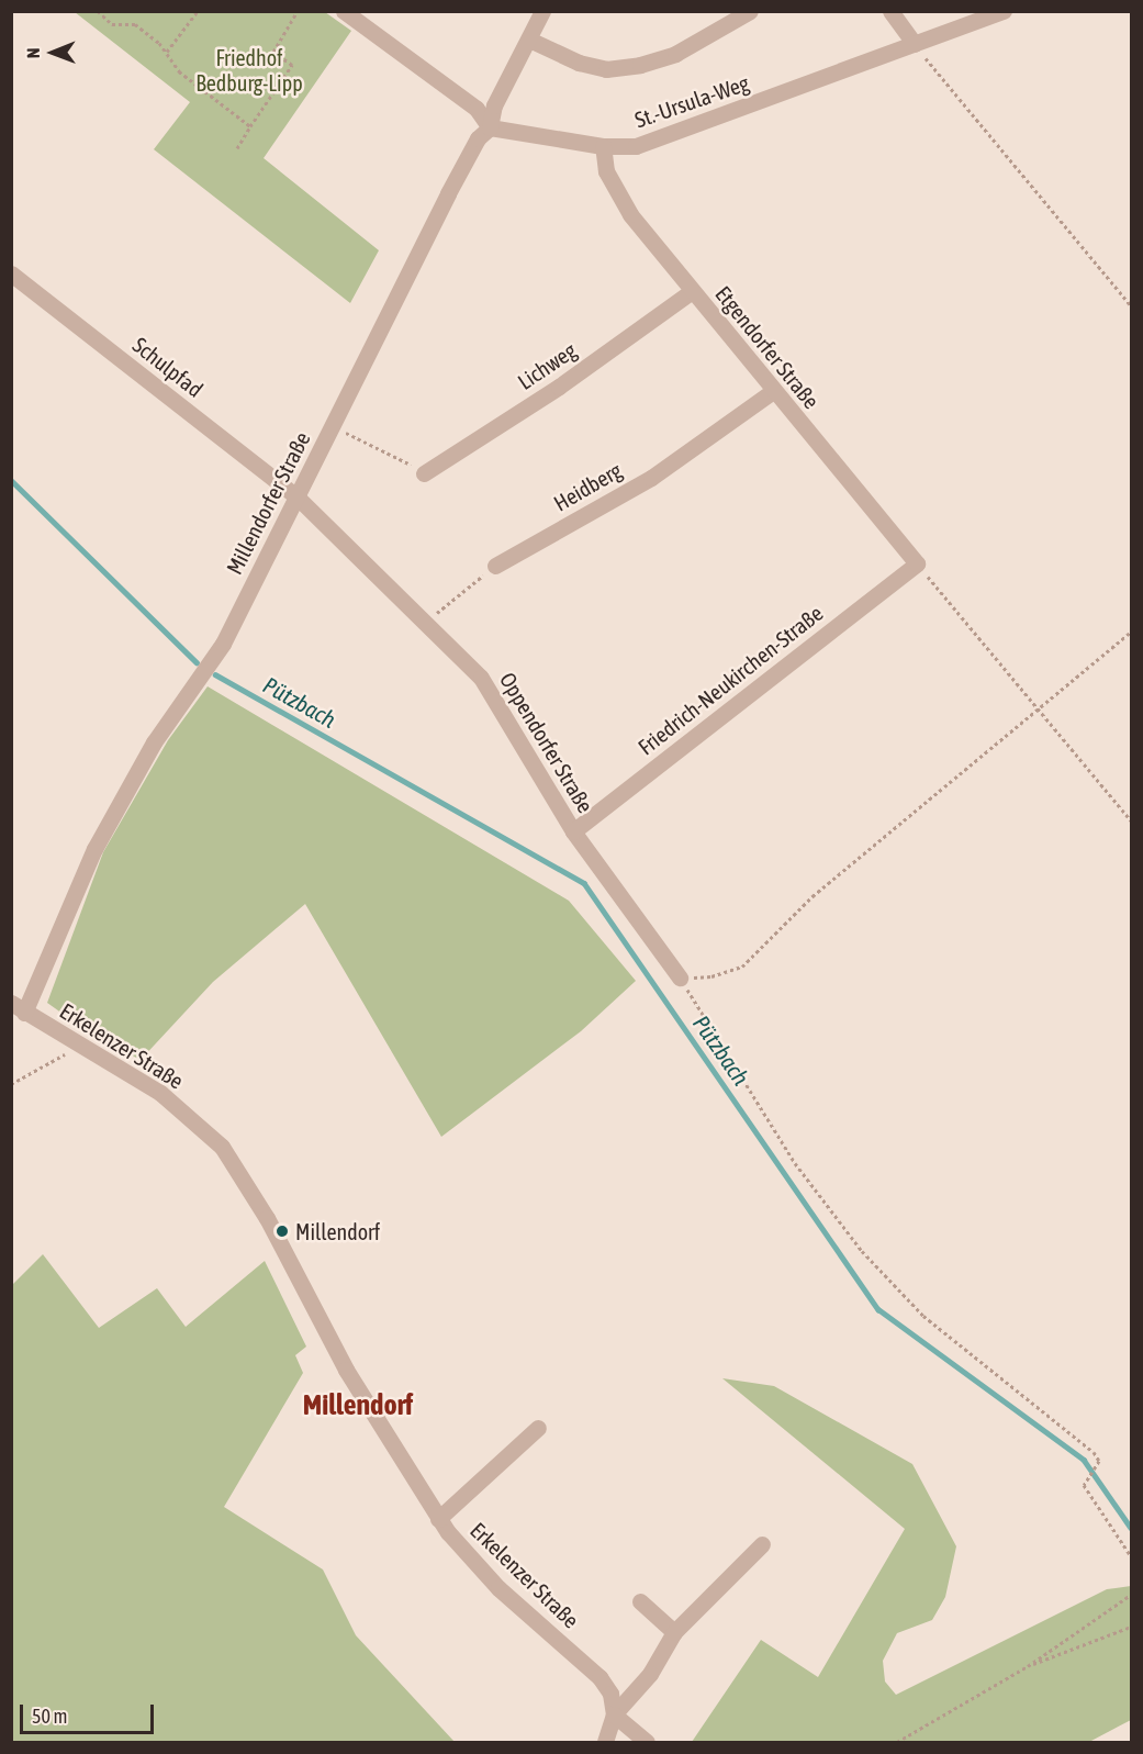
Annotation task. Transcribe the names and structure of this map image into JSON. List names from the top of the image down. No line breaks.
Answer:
{"streets":{"street":["St.-Ursula-Weg","Etgendorfer Straße","Lichweg","Schulpfad","Heidberg","Millendorfer Straße","Friedrich-Neukirchen-Straße","Oppendorfer Straße","Erkelenzer Straße"]},"crossings":[["St.-Ursula-Weg","Etgendorfer Straße"],["St.-Ursula-Weg","Millendorfer Straße"],["Etgendorfer Straße","Lichweg"],["Etgendorfer Straße","Heidberg"],["Etgendorfer Straße","Friedrich-Neukirchen-Straße"],["Schulpfad","Millendorfer Straße"],["Schulpfad","Oppendorfer Straße"],["Millendorfer Straße","Oppendorfer Straße"],["Millendorfer Straße","Erkelenzer Straße"],["Friedrich-Neukirchen-Straße","Oppendorfer Straße"]],"districts":["Millendorf"],"water":["Pützbach"],"parks":["Friedhof Bedburg-Lipp"],"places":["Millendorf"],"scale_bar":"50 m","north":"left"}
